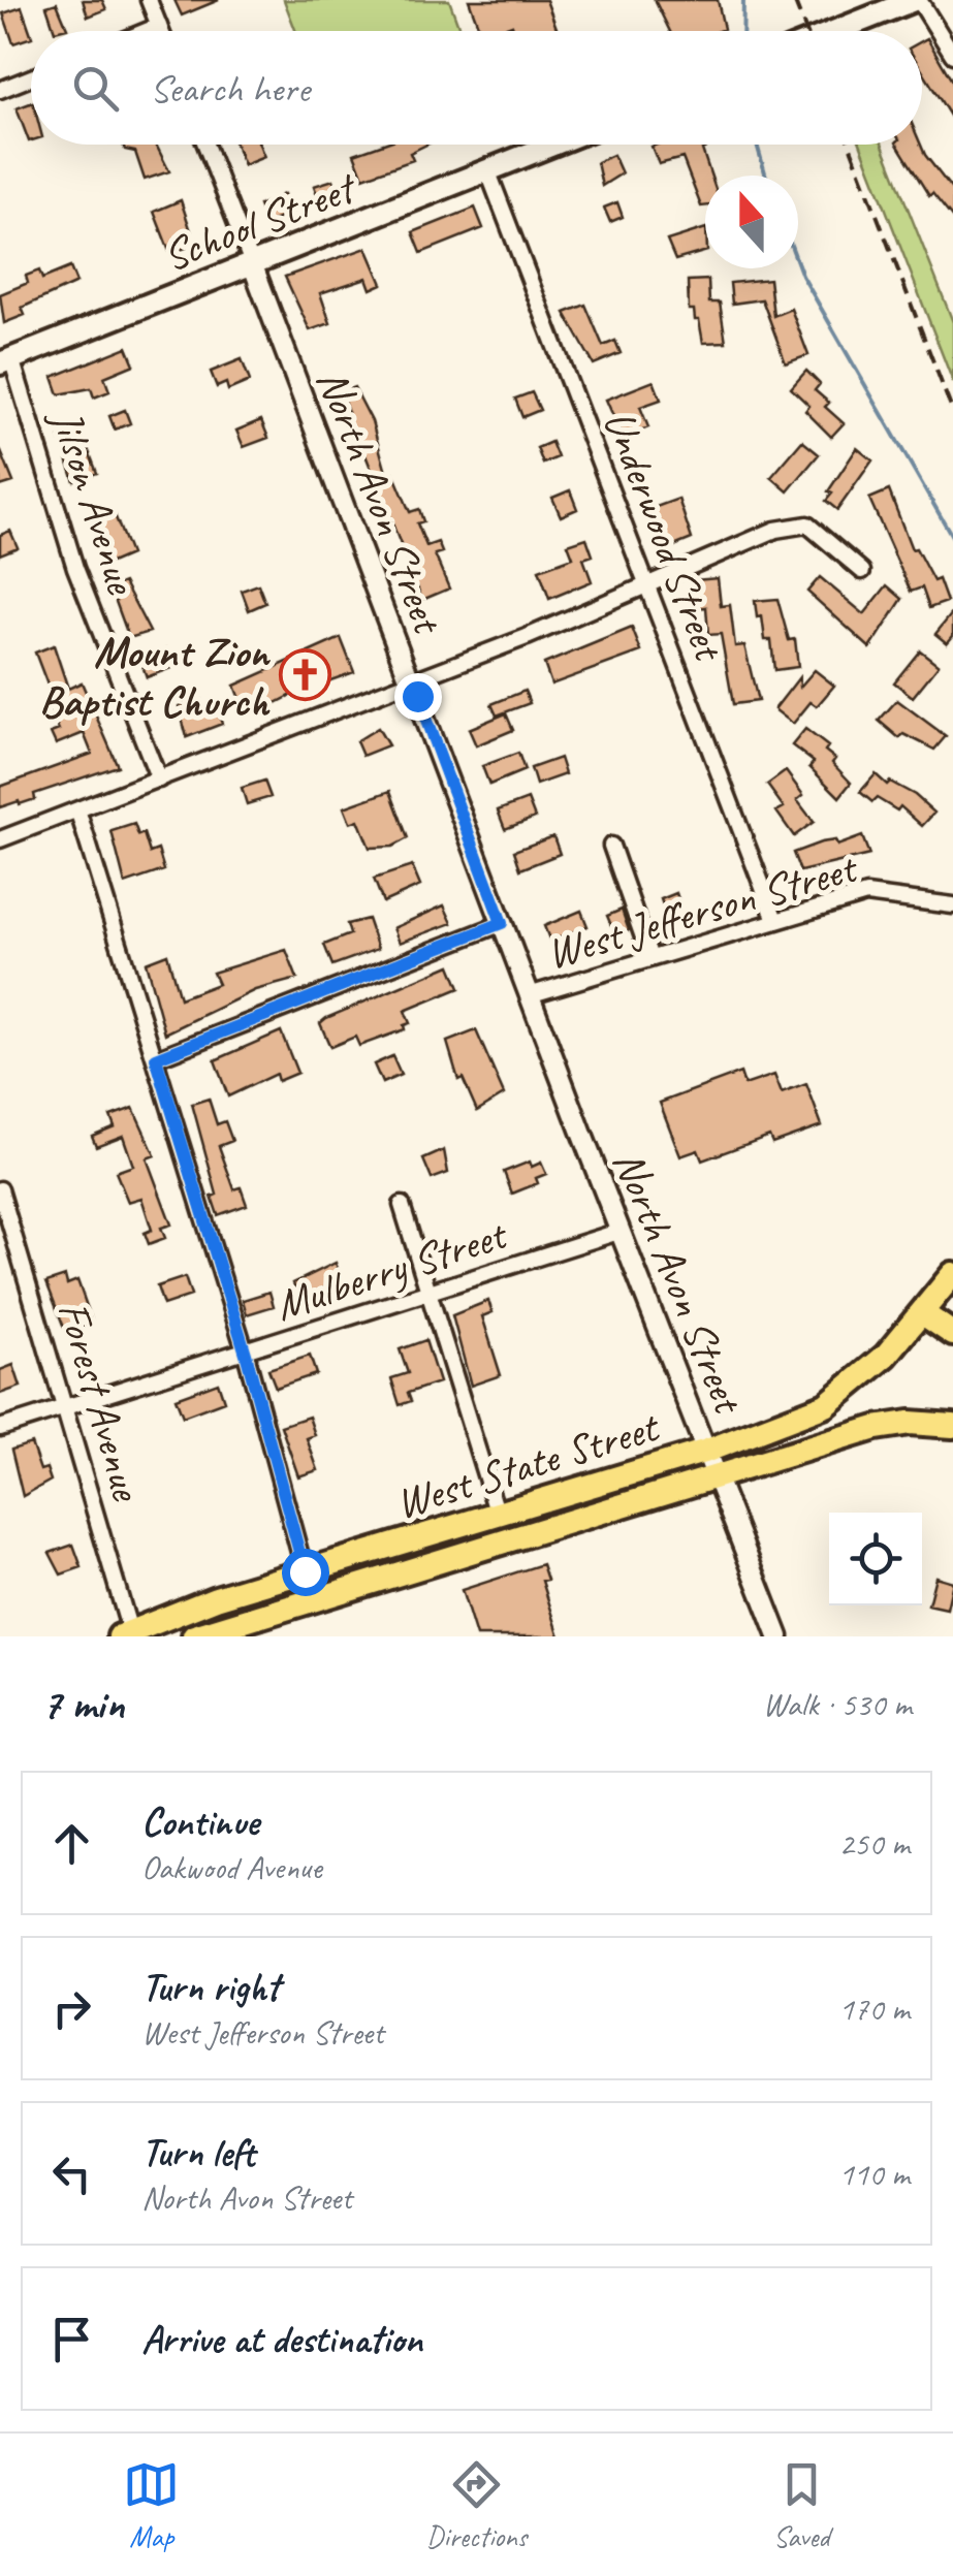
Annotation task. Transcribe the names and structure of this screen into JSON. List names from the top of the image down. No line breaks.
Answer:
{"streets":{"main road":["School Street","West State Street"],"street":["North Avon Street","Jilson Avenue","Underwood Street","West Jefferson Street","Mulberry Street","Forest Avenue"]},"crossings":[["School Street","North Avon Street"],["School Street","Jilson Avenue"],["School Street","Underwood Street"],["North Avon Street","West Jefferson Street"],["North Avon Street","Mulberry Street"],["North Avon Street","West State Street"],["Underwood Street","West Jefferson Street"],["Mulberry Street","Forest Avenue"],["Forest Avenue","West State Street"]],"places":{"church":["Mount Zion Baptist Church"]},"north":"top","page":{"search":"Search here","heading":["7 min","Walk · 530 m"],"list":[["Continue","Oakwood Avenue","250 m"],["Turn right","West Jefferson Street","170 m"],["Turn left","North Avon Street","110 m"],"Arrive at destination"],"nav":["Map","Directions","Saved"]}}
